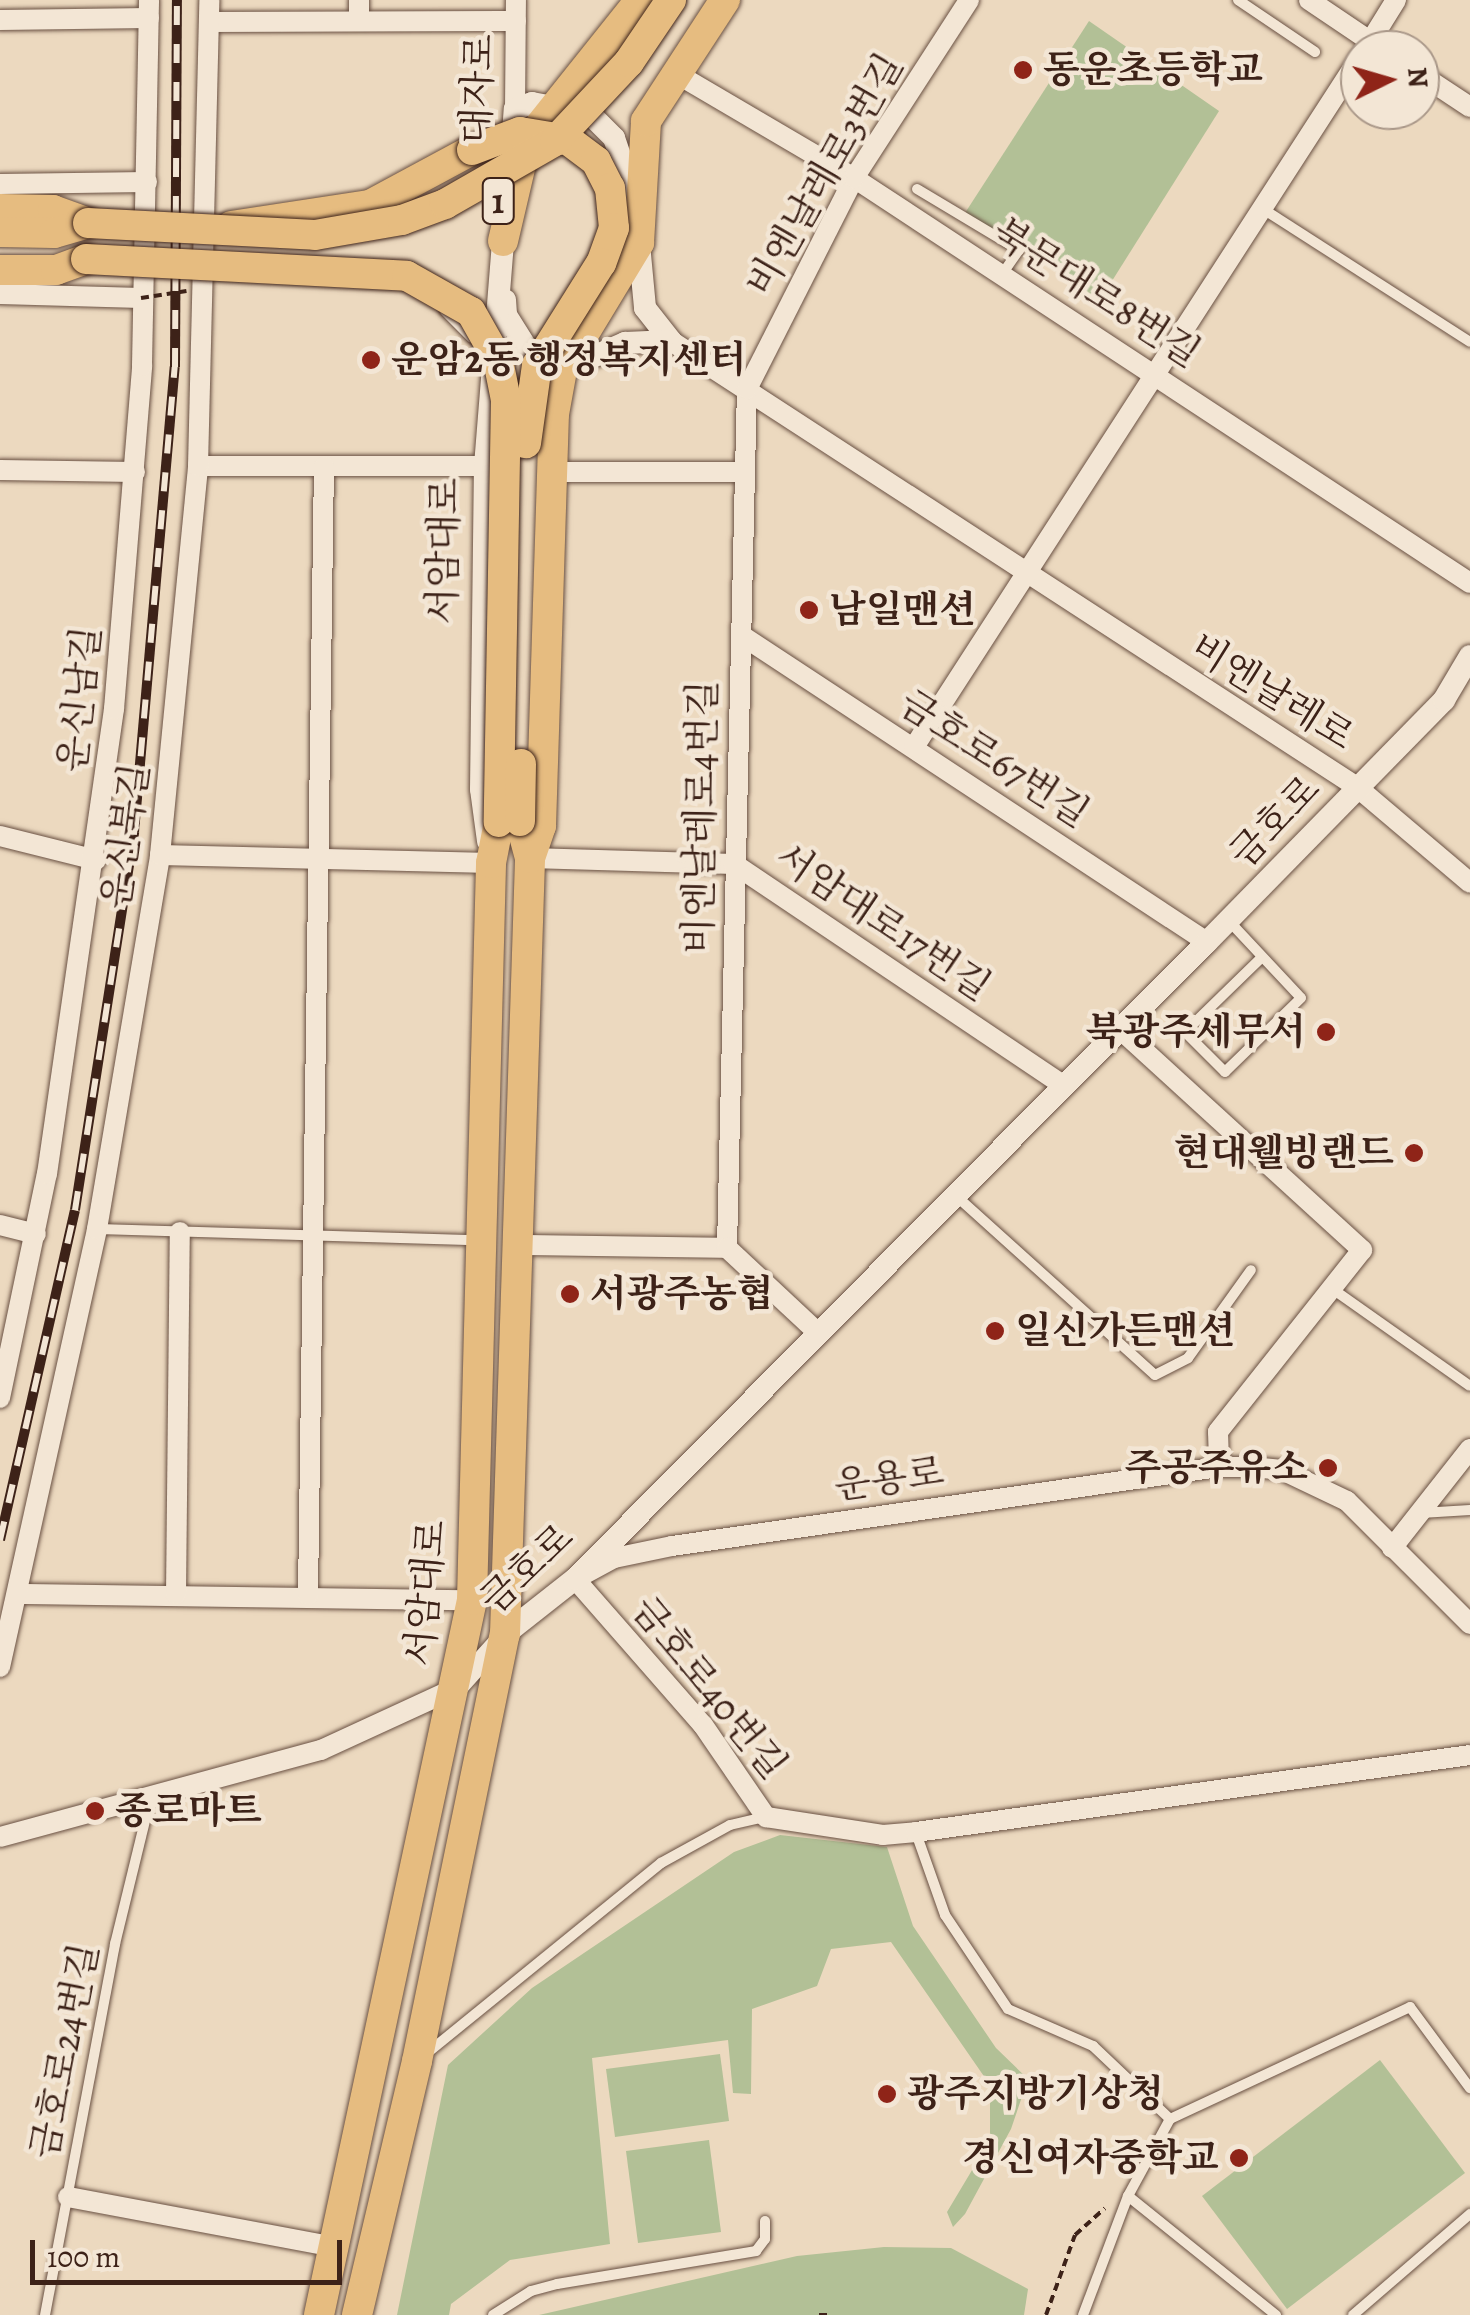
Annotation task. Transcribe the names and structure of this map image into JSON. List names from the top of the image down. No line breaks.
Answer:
{"streets":{"main road":["1","서암대로"],"street":["대자로","비엔날레로3번길","북문대로8번길","비엔날레로","운신남길","금호로67번길","비엔날레로4번길","금호로","운신북길","서암대로17번길","운용로","금호로40번길"],"lane":["금호로24번길"]},"crossings":[["대자로","서암대로"],["비엔날레로3번길","북문대로8번길"],["비엔날레로3번길","비엔날레로"],["비엔날레로3번길","비엔날레로4번길"],["1","운신북길"],["서암대로","금호로"],["서암대로","서암대로17번길"],["비엔날레로","비엔날레로4번길"],["비엔날레로","금호로"],["금호로67번길","비엔날레로4번길"],["금호로67번길","금호로"],["비엔날레로4번길","서암대로17번길"],["금호로","서암대로17번길"],["금호로","운용로"],["금호로","금호로40번길"],["금호로","금호로24번길"],["운용로","금호로40번길"]],"places":["동운초등학교","운암2동 행정복지센터","남일맨션","북광주세무서","현대웰빙랜드","서광주농협","일신가든맨션","주공주유소","종로마트","광주지방기상청","경신여자중학교"],"scale_bar":"100 m","north":"right"}
